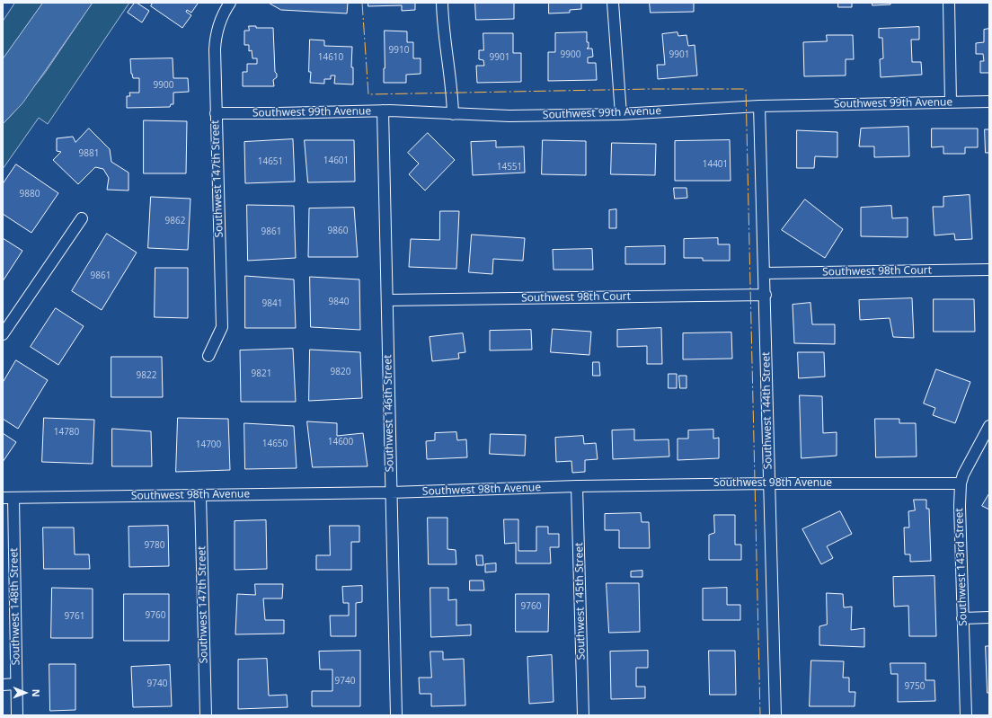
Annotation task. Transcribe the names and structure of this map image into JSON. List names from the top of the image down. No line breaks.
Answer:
{"streets":{"street":["Southwest 99th Avenue","Southwest 147th Street","Southwest 98th Court","Southwest 144th Street","Southwest 146th Street","Southwest 98th Avenue","Southwest 143rd Street","Southwest 145th Street","Southwest 148th Street"]},"crossings":[["Southwest 99th Avenue","Southwest 147th Street"],["Southwest 99th Avenue","Southwest 144th Street"],["Southwest 99th Avenue","Southwest 146th Street"],["Southwest 147th Street","Southwest 98th Avenue"],["Southwest 98th Court","Southwest 144th Street"],["Southwest 98th Court","Southwest 146th Street"],["Southwest 144th Street","Southwest 98th Avenue"],["Southwest 146th Street","Southwest 98th Avenue"],["Southwest 98th Avenue","Southwest 143rd Street"],["Southwest 98th Avenue","Southwest 145th Street"],["Southwest 98th Avenue","Southwest 148th Street"]],"house_numbers":["9910","9900","9901","14610","9901","9900","9881","14601","14651","14401","14551","9880","9862","9860","9861","9861","9840","9841","9820","9821","9822","14780","14600","14650","14700","9780","9760","9760","9761","9740","9740","9750"],"north":"right"}
